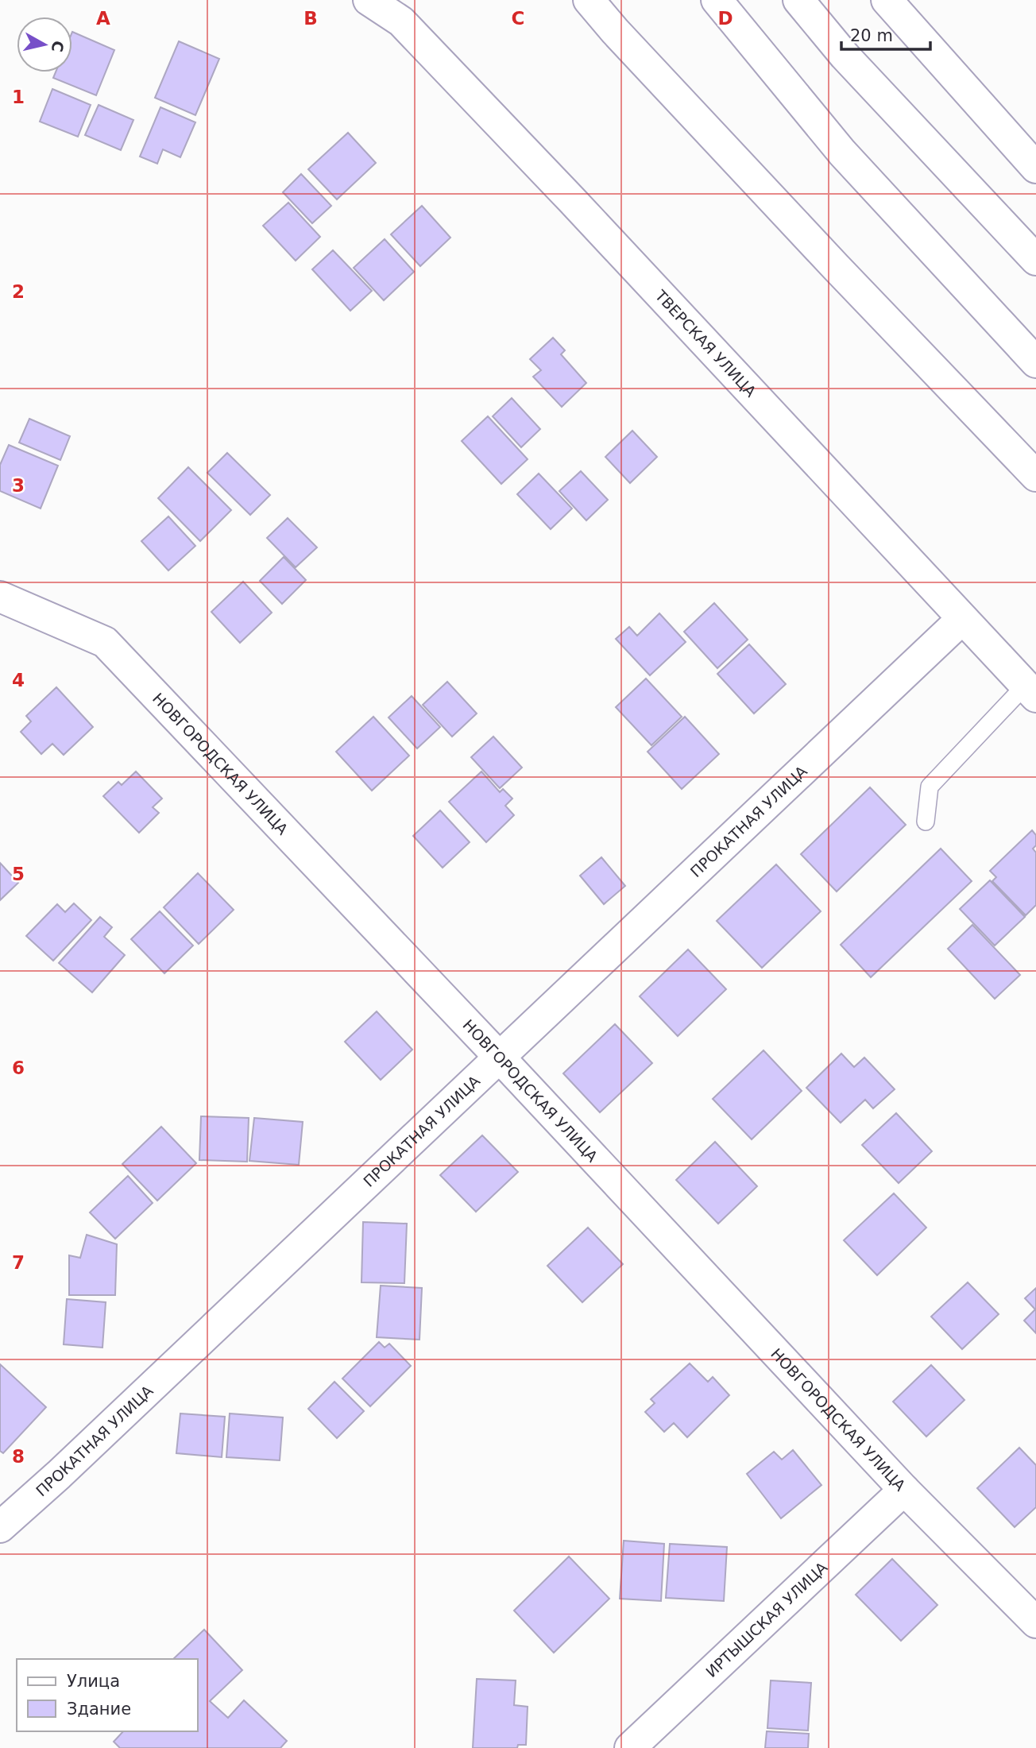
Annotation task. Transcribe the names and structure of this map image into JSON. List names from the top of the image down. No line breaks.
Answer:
{"streets":{"street":["ТВЕРСКАЯ УЛИЦА","НОВГОРОДСКАЯ УЛИЦА","ПРОКАТНАЯ УЛИЦА","ИРТЫШСКАЯ УЛИЦА"]},"crossings":[["ТВЕРСКАЯ УЛИЦА","ПРОКАТНАЯ УЛИЦА"],["НОВГОРОДСКАЯ УЛИЦА","ПРОКАТНАЯ УЛИЦА"],["НОВГОРОДСКАЯ УЛИЦА","ИРТЫШСКАЯ УЛИЦА"]],"legend":["Улица","Здание"],"scale_bar":"20 m","north":"right","grid":{"columns":["A","B","C","D"],"rows":["1","2","3","4","5","6","7","8"]}}
